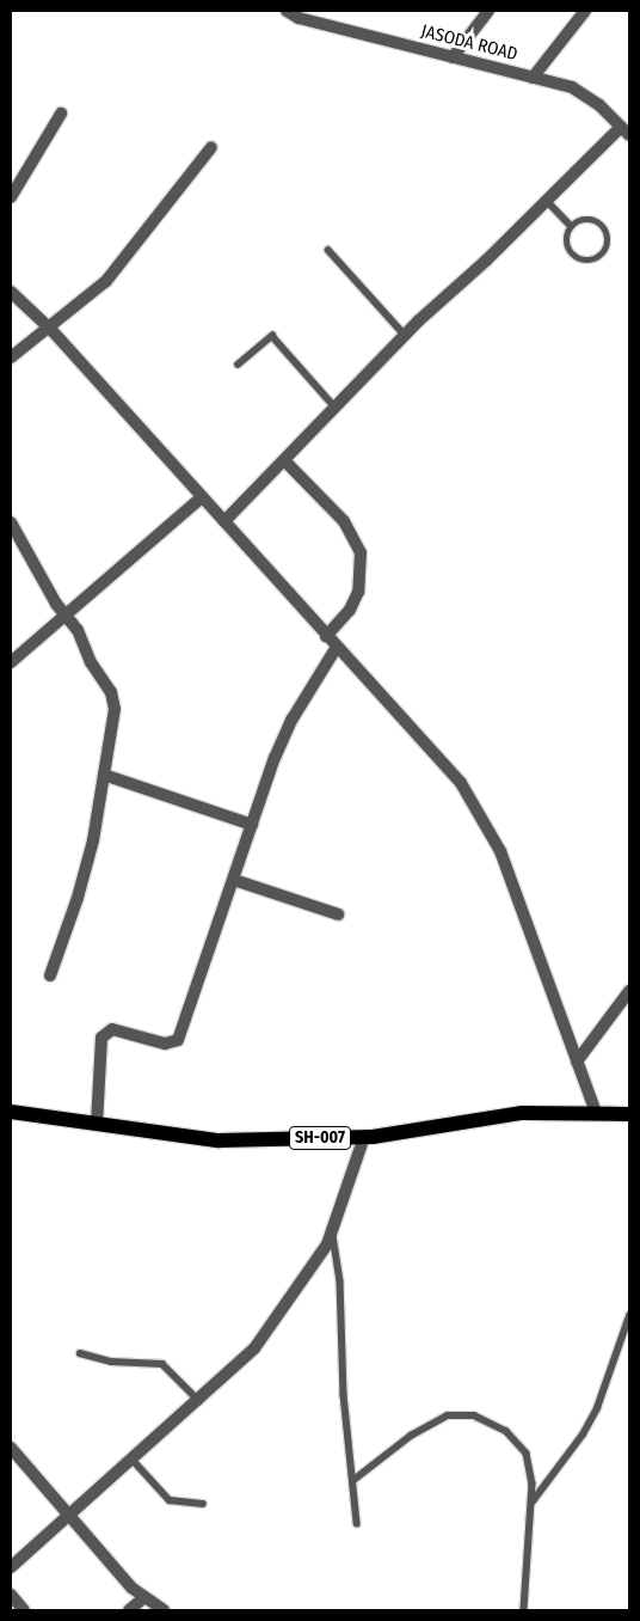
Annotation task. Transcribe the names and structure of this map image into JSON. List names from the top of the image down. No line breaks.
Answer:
{"streets":{"main road":["SH-007"],"street":["JASODA ROAD"]}}
